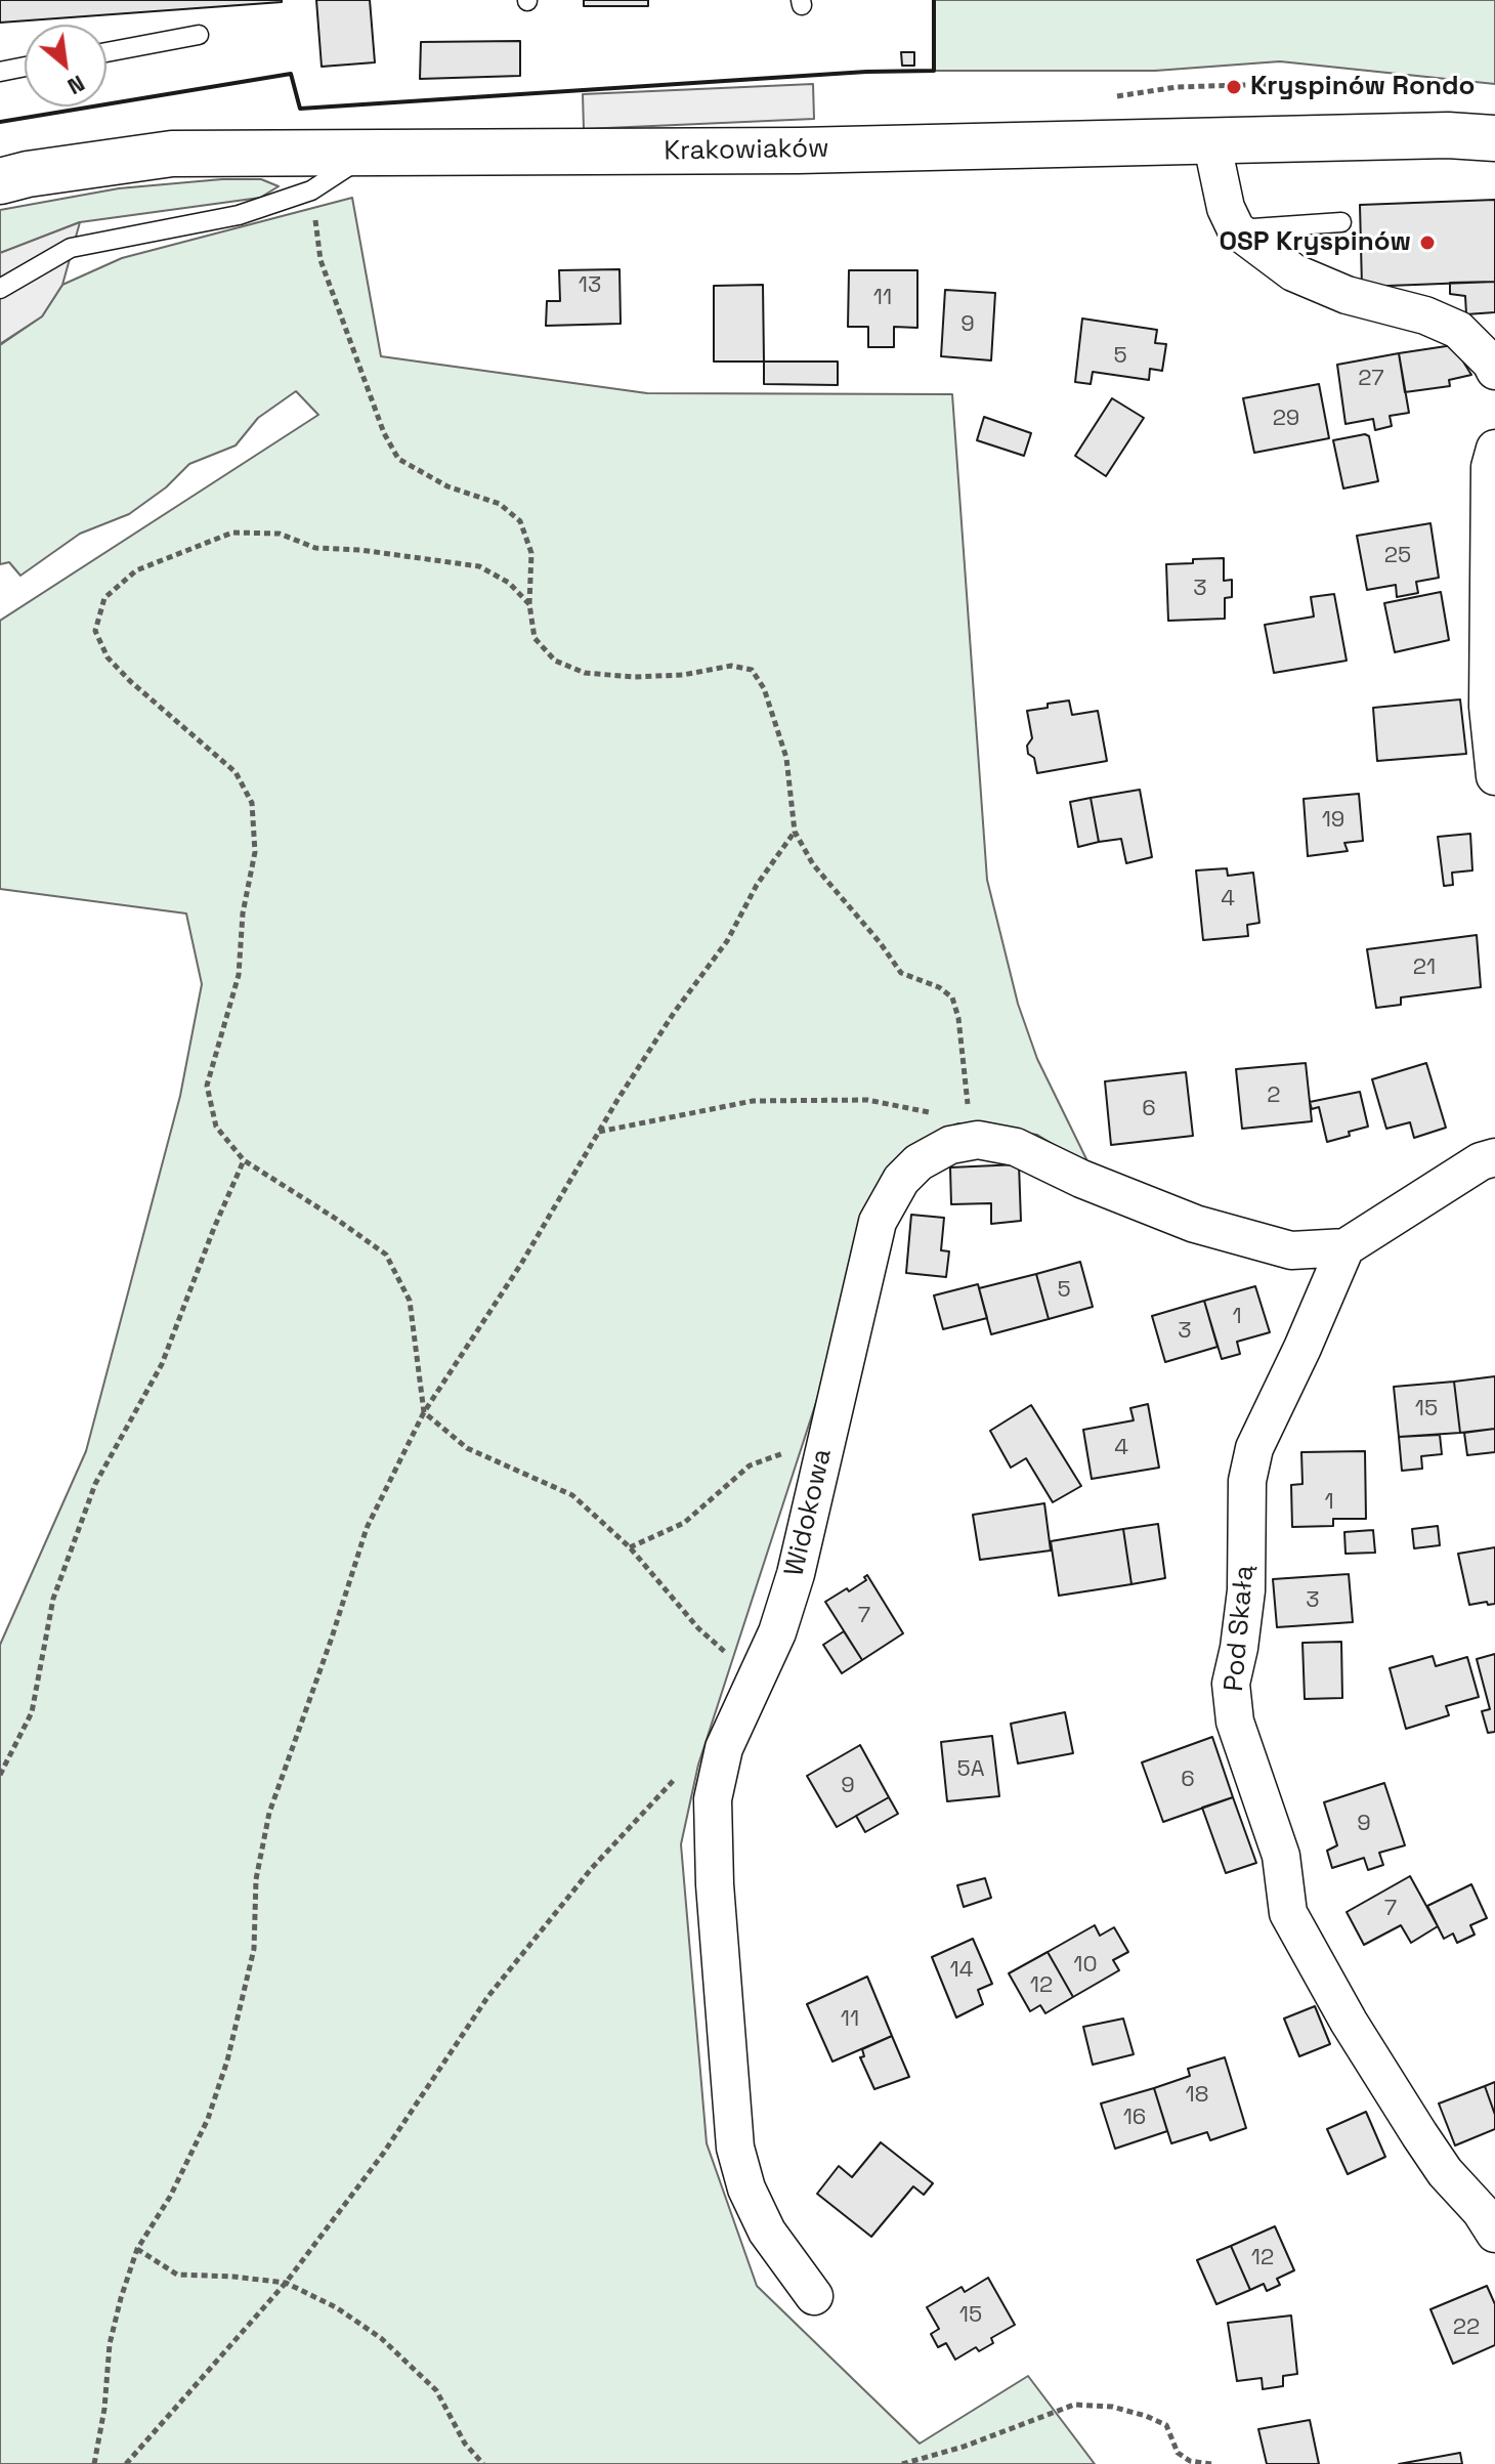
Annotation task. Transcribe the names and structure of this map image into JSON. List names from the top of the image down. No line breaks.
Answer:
{"streets":{"main road":["Krakowiaków"],"street":["Widokowa","Pod Skałą"]},"crossings":[["Widokowa","Pod Skałą"]],"places":["Kryspinów Rondo","OSP Kryspinów"],"house_numbers":["13","11","9","5","27","29","25","3","19","4","21","2","6","5","1","3","15","4","1","3","7","5A","6","9","9","7","10","14","12","11","18","16","12","15","22"],"north":"bottom right"}
